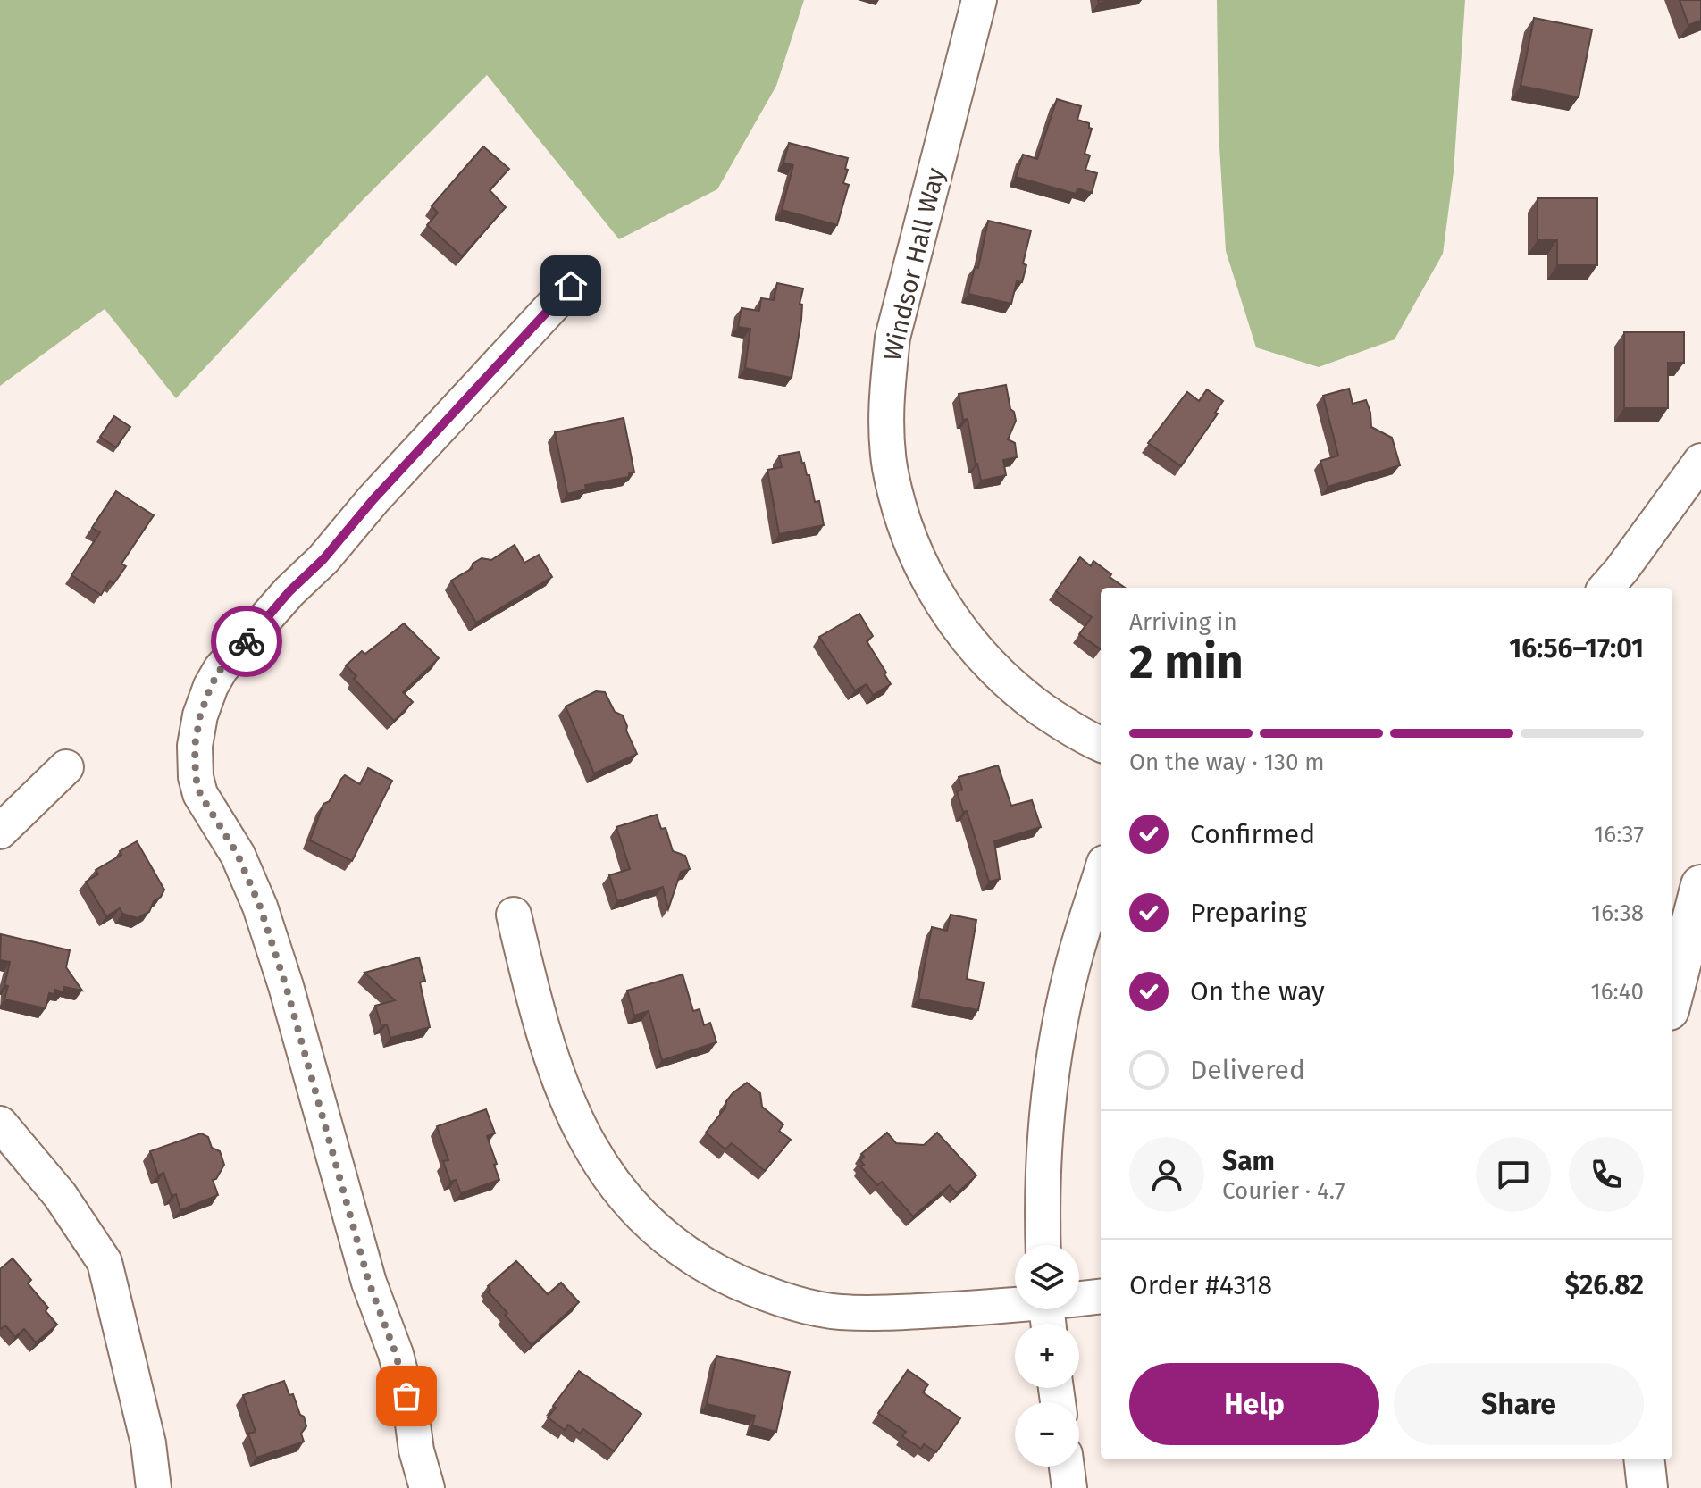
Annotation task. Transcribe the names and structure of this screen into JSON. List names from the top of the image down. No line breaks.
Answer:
{"streets":{"street":["Windsor Hall Way"]},"page":{"heading":["2 min","Arriving in","16:56–17:01"],"panel":["Sam","Courier · 4.7","Order #4318","$26.82"],"bar":"On the way · 130 m","list":[["Confirmed","16:37"],["Preparing","16:38"],["On the way","16:40"],"Delivered"],"map_buttons":["+","−"],"buttons":["Help","Share"]}}
